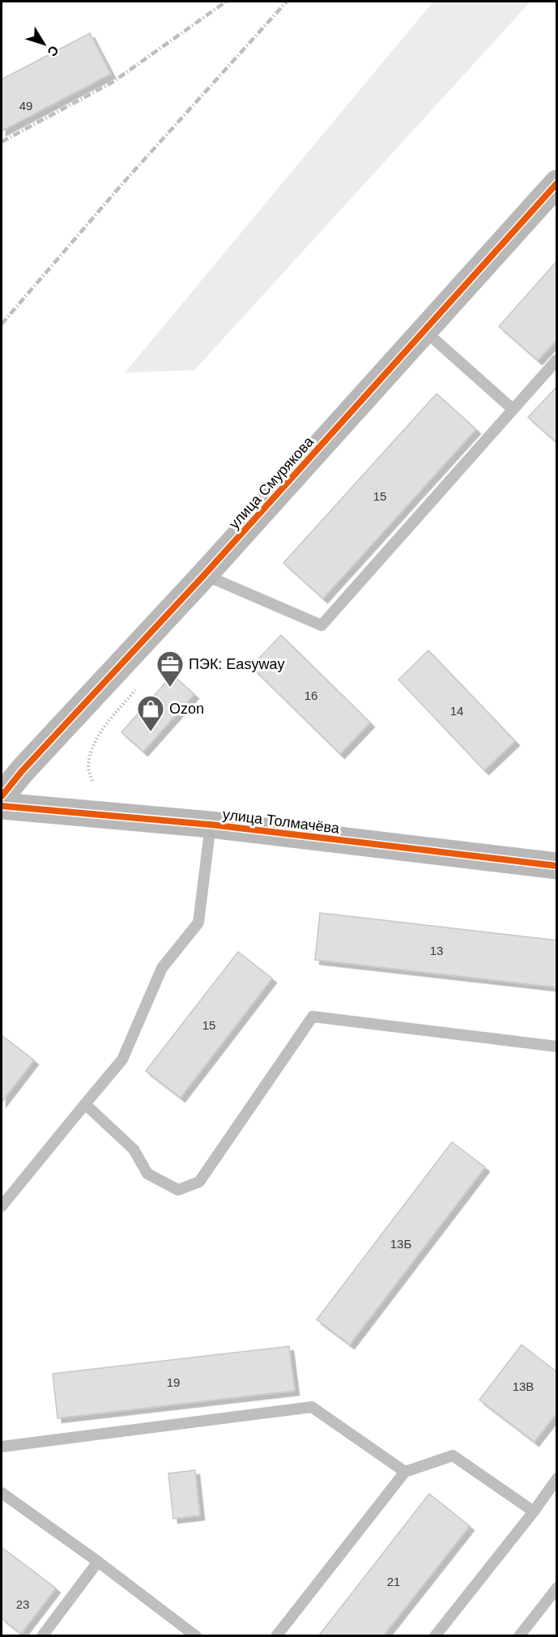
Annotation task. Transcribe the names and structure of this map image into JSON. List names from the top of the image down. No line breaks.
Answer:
{"streets":{"street":["улица Смурякова","улица Толмачёва"]},"places":{"office":["ПЭК: Easyway"],"shop":["Ozon"]},"house_numbers":["49","15","16","14","13","15","13Б","19","13В","21","23"],"north":"bottom right"}
